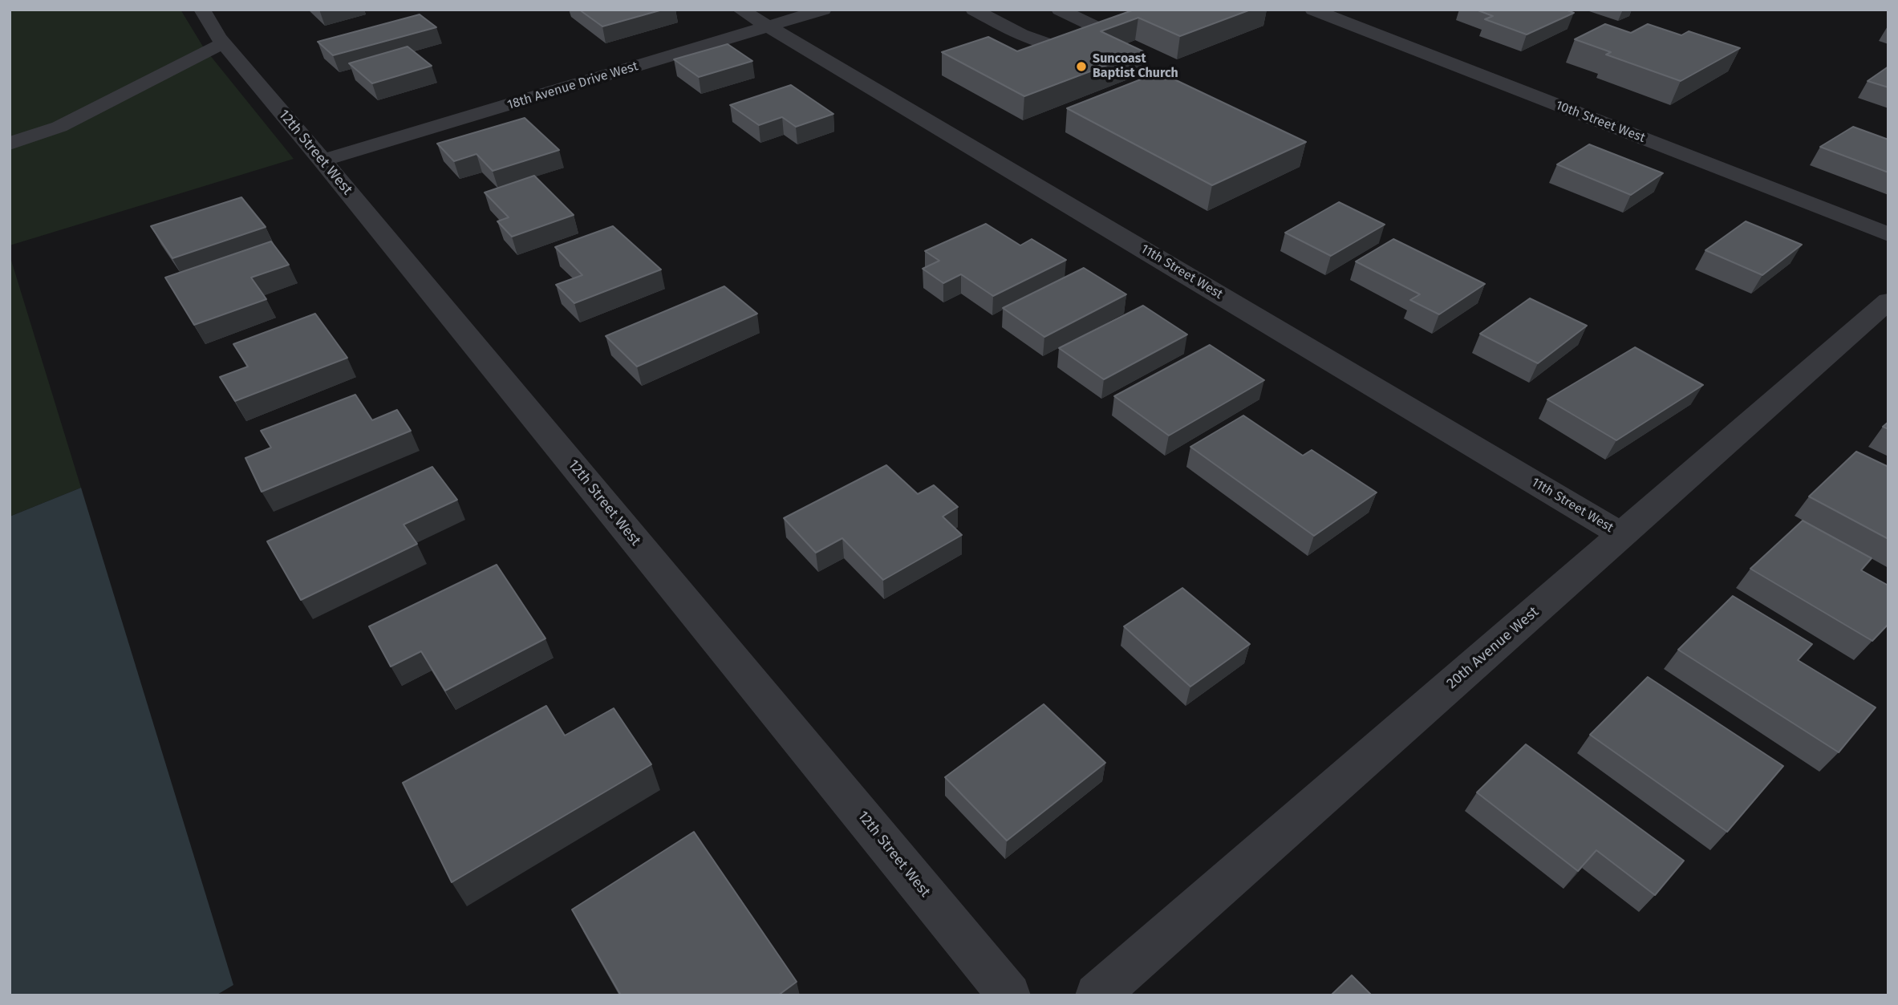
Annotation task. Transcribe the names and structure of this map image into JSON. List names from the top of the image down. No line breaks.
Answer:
{"streets":{"street":["18th Avenue Drive West","10th Street West","12th Street West","11th Street West","20th Avenue West"]},"crossings":[["18th Avenue Drive West","12th Street West"],["18th Avenue Drive West","11th Street West"],["11th Street West","20th Avenue West"]],"places":["Suncoast Baptist Church"]}
